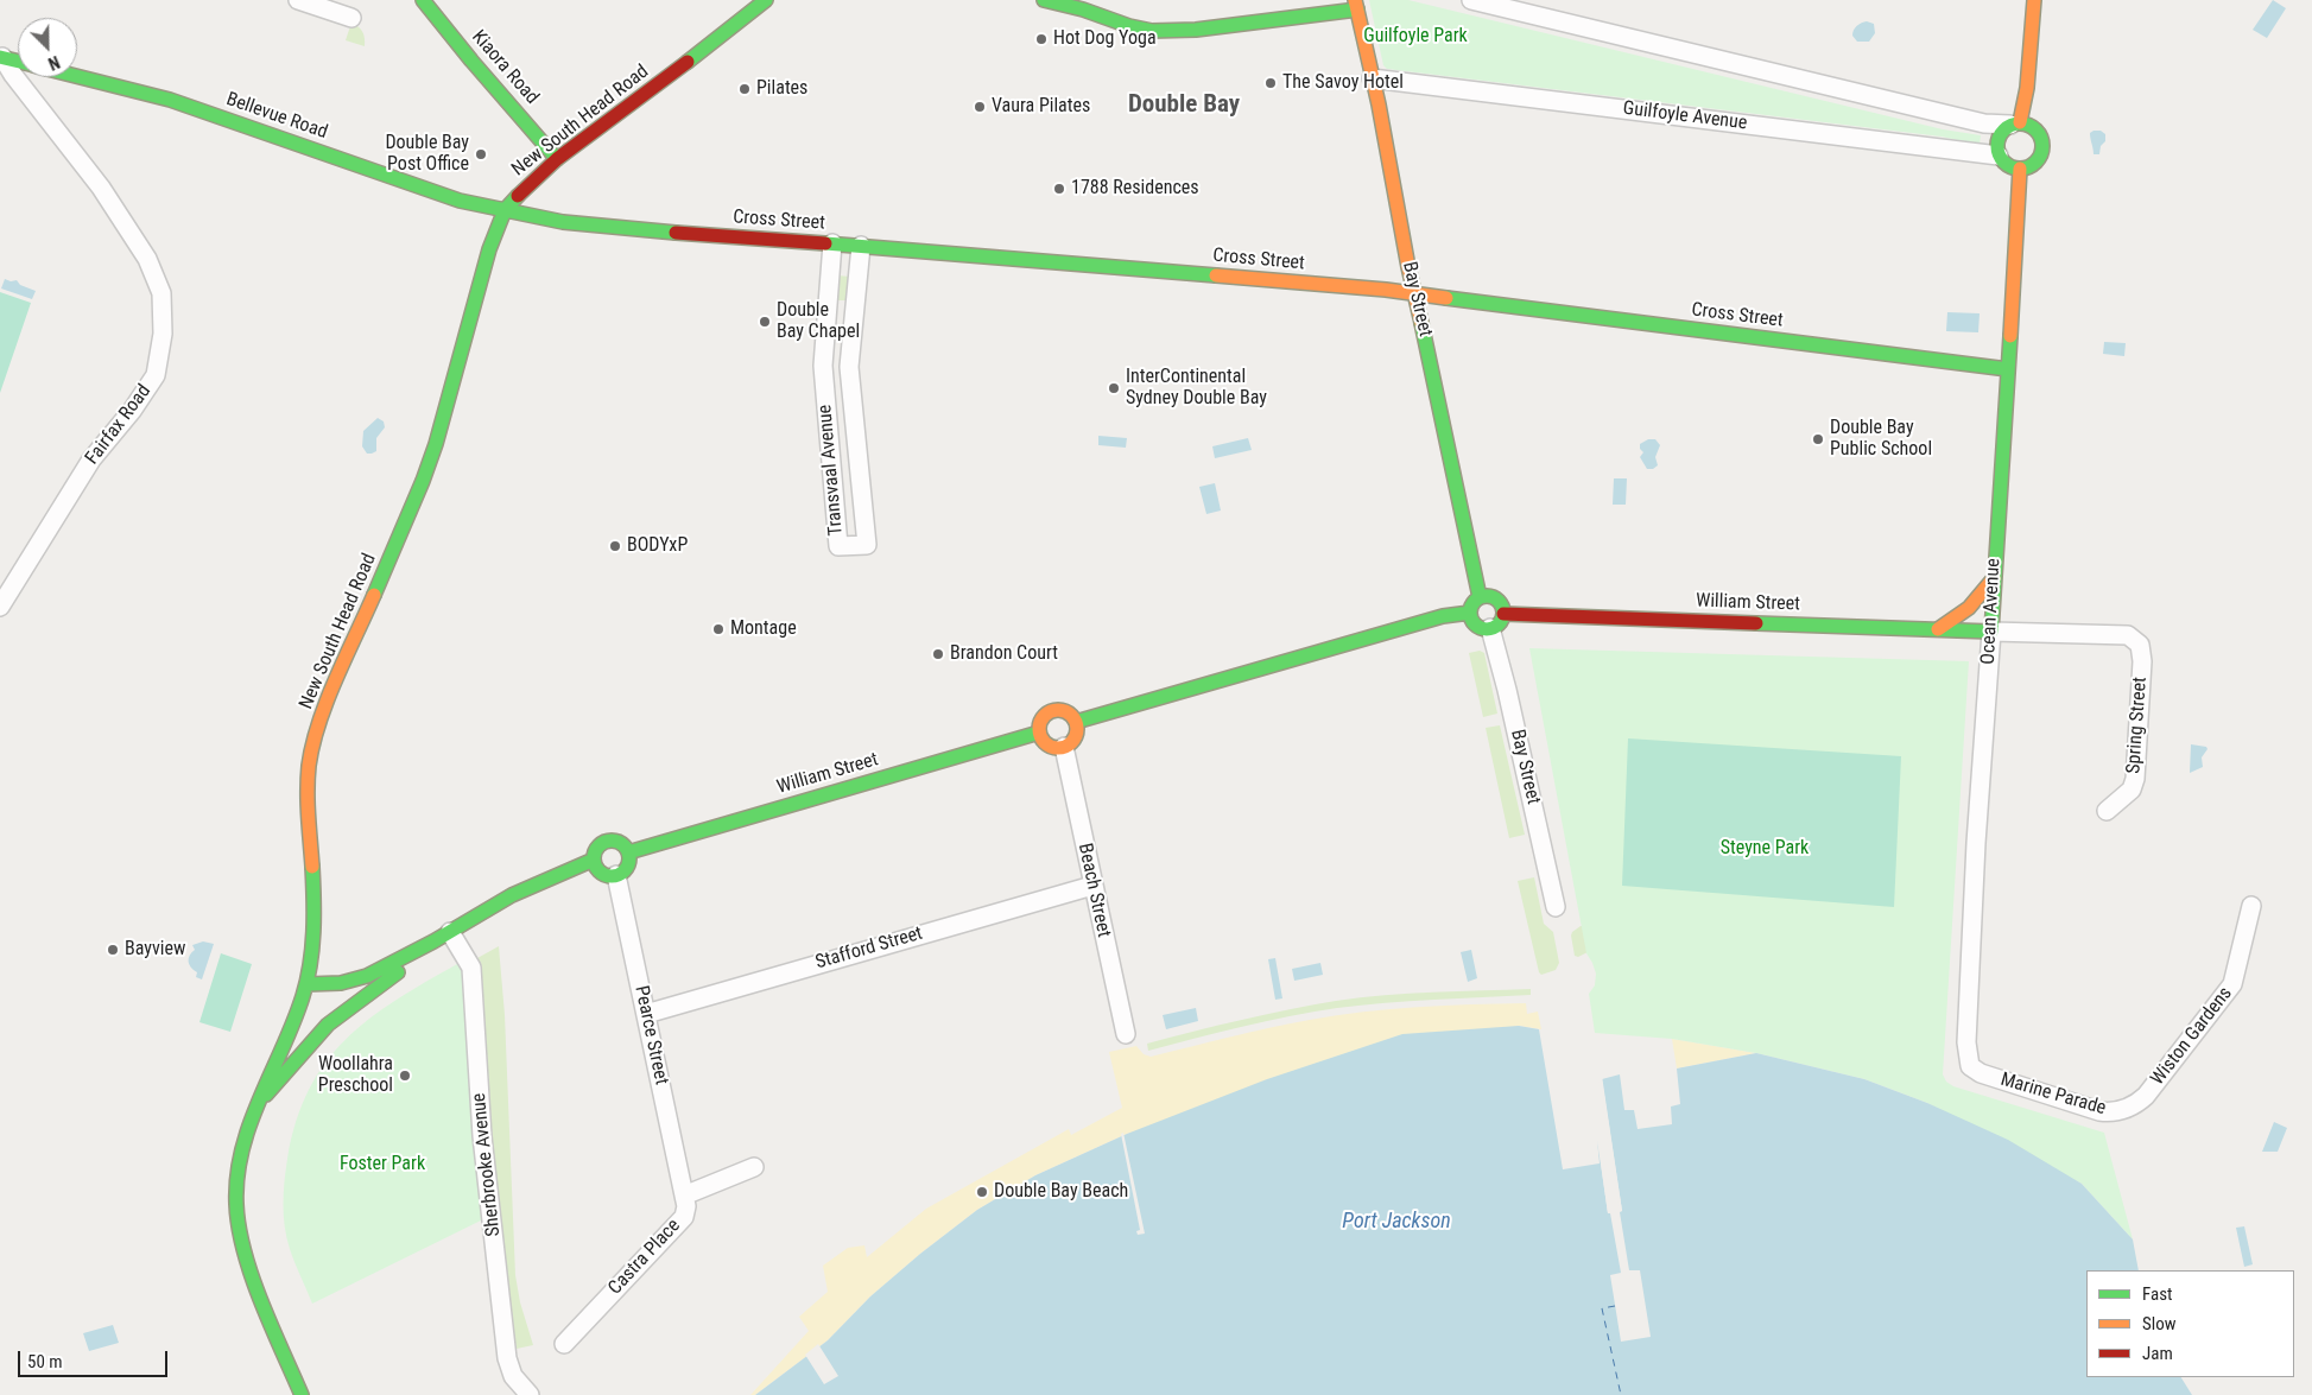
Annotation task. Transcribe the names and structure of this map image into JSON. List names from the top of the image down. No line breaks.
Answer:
{"streets":{"street":["Kiaora Road","Bellevue Road","Guilfoyle Avenue","New South Head Road","Cross Street","Bay Street","Fairfax Road","Transvaal Avenue","William Street","Ocean Avenue","Spring Street","Beach Street","Stafford Street","Pearce Street","Wiston Gardens","Marine Parade","Sherbrooke Avenue","Castra Place"]},"crossings":[["Kiaora Road","New South Head Road"],["Bellevue Road","New South Head Road"],["Bellevue Road","Cross Street"],["Bellevue Road","Fairfax Road"],["Guilfoyle Avenue","Bay Street"],["Guilfoyle Avenue","Ocean Avenue"],["New South Head Road","Cross Street"],["Cross Street","Bay Street"],["Cross Street","Transvaal Avenue"],["Cross Street","Ocean Avenue"],["Bay Street","William Street"],["William Street","Ocean Avenue"],["William Street","Spring Street"],["William Street","Beach Street"],["William Street","Pearce Street"],["Ocean Avenue","Spring Street"],["Ocean Avenue","Marine Parade"],["Beach Street","Stafford Street"],["Stafford Street","Pearce Street"],["Pearce Street","Castra Place"],["Wiston Gardens","Marine Parade"]],"districts":["Double Bay"],"water":["Port Jackson"],"parks":["Guilfoyle Park","Steyne Park","Foster Park"],"places":["Hot Dog Yoga","The Savoy Hotel","Pilates","Vaura Pilates","Double Bay Post Office","1788 Residences","Double Bay Chapel","InterContinental Sydney Double Bay","Double Bay Public School","BODYxP","Montage","Brandon Court","Bayview","Woollahra Preschool","Double Bay Beach"],"legend":["Fast","Slow","Jam"],"scale_bar":"50 m","north":"bottom right"}
